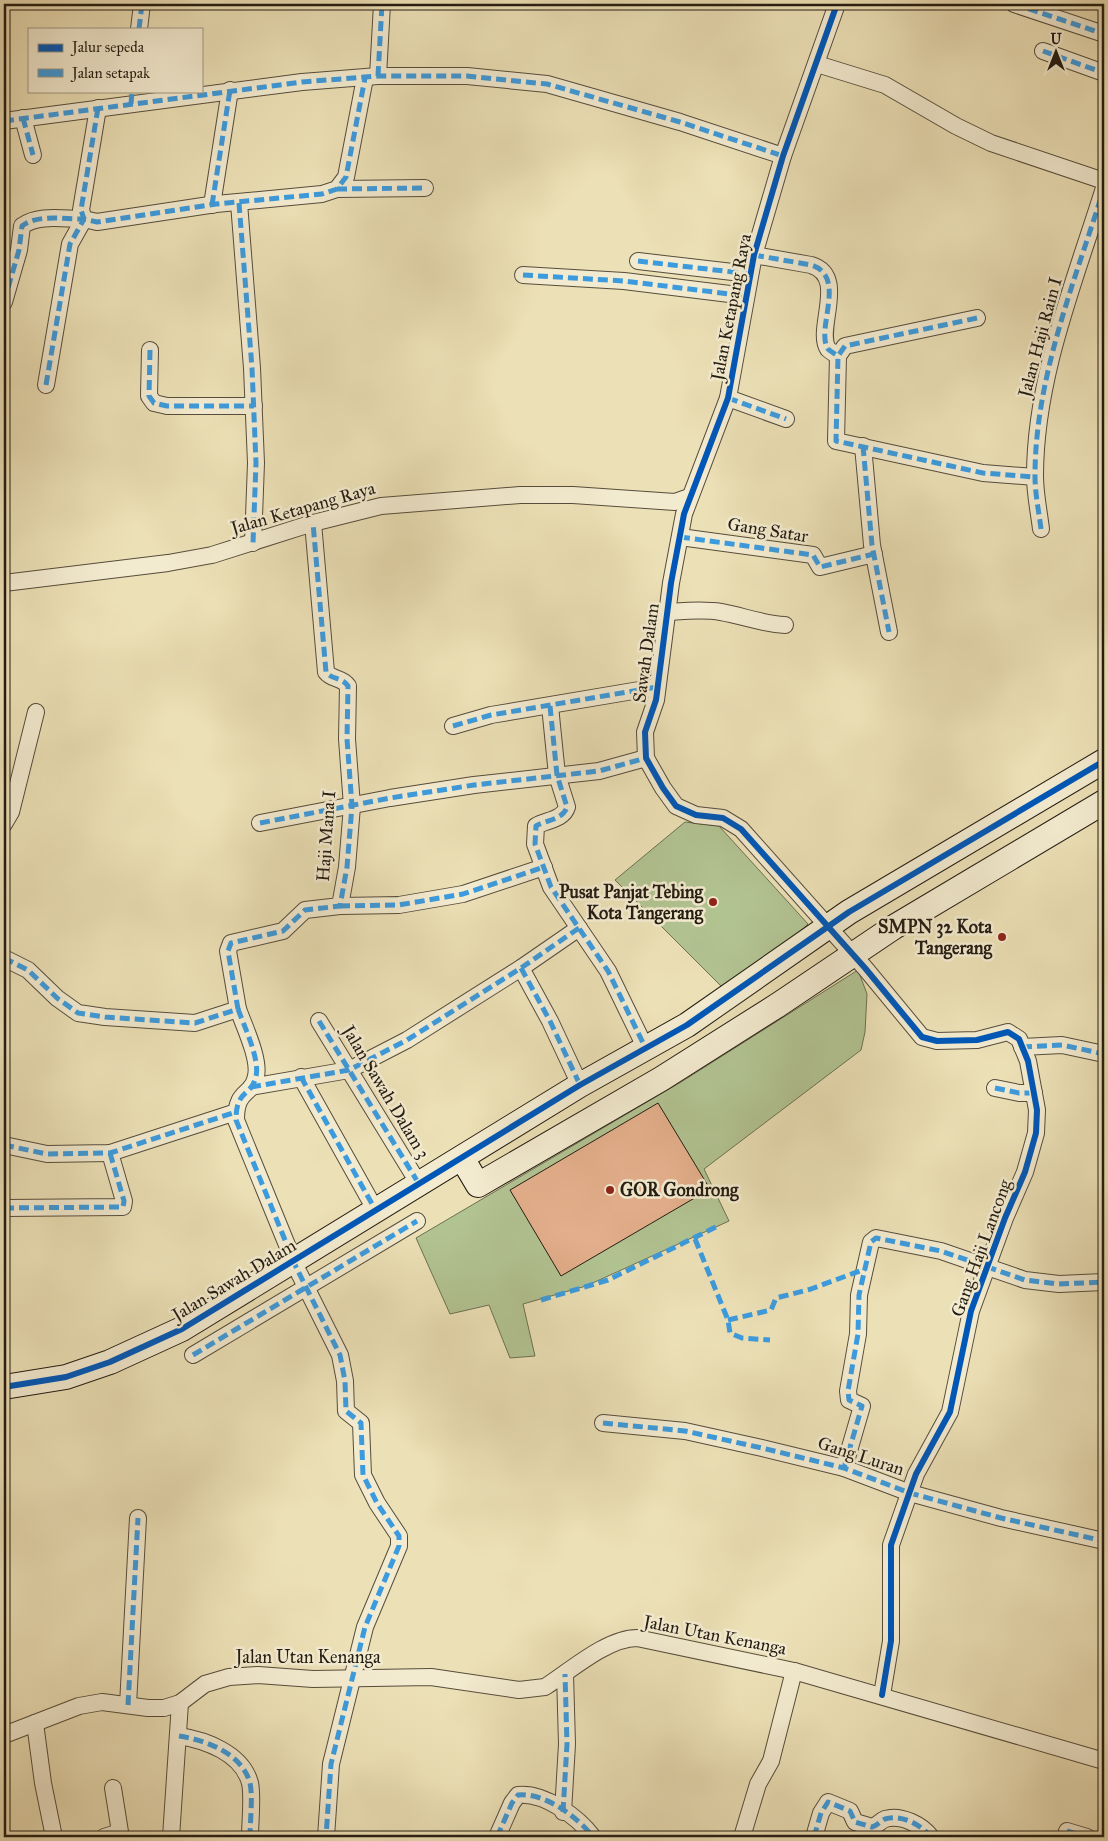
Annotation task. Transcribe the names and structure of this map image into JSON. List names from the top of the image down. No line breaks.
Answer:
{"streets":{"street":["Jalan Ketapang Raya","Jalan Haji Rain I","Gang Satar","Sawah Dalam","Haji Mana I","Jalan Sawah Dalam 3","Gang Haji Lancong","Jalan Sawah Dalam","Gang Luran","Jalan Utan Kenanga"]},"crossings":[["Jalan Ketapang Raya","Sawah Dalam"],["Jalan Ketapang Raya","Haji Mana I"],["Gang Satar","Sawah Dalam"],["Jalan Sawah Dalam 3","Jalan Sawah Dalam"],["Gang Haji Lancong","Gang Luran"],["Gang Haji Lancong","Jalan Utan Kenanga"]],"places":["Pusat Panjat Tebing Kota Tangerang","SMPN 32 Kota Tangerang","GOR Gondrong"],"legend":["Jalur sepeda","Jalan setapak"],"north":"top"}
